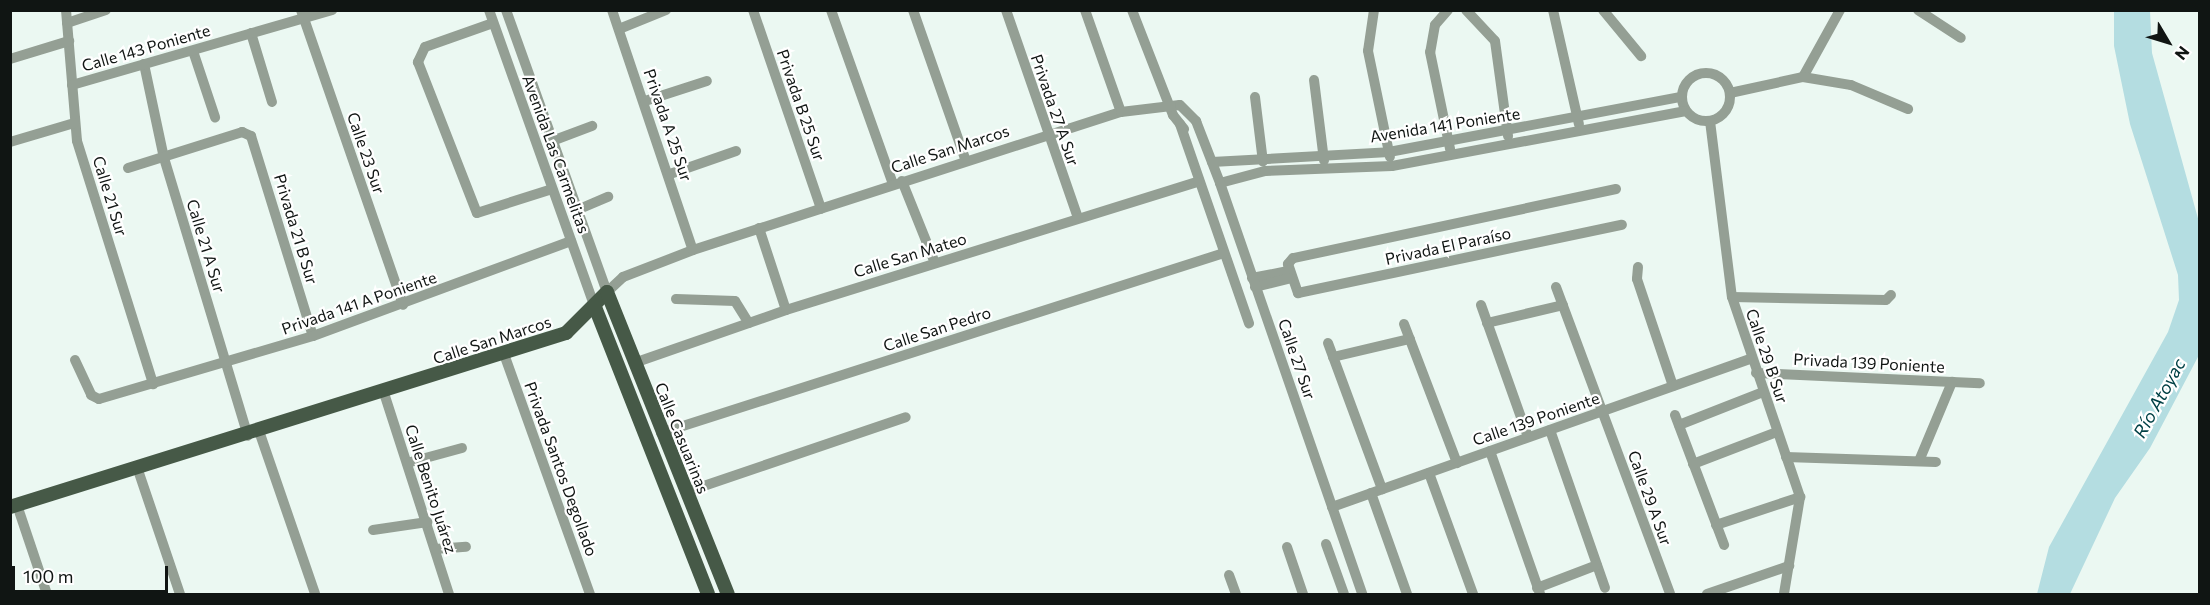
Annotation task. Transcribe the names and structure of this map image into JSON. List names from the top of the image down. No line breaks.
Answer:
{"streets":{"main road":["Calle San Marcos","Calle Casuarinas"],"street":["Calle 143 Poniente","Privada B 25 Sur","Privada 27 A Sur","Privada A 25 Sur","Avenida 141 Poniente","Calle 23 Sur","Avenida Las Carmelitas","Calle 21 Sur","Privada 21 B Sur","Calle 21 A Sur","Privada El Paraíso","Calle San Mateo","Privada 141 A Poniente","Calle San Pedro","Calle 29 B Sur","Calle 27 Sur","Privada 139 Poniente","Calle 139 Poniente","Privada Santos Degollado","Calle Benito Juárez","Calle 29 A Sur"]},"crossings":[["Calle 143 Poniente","Calle 23 Sur"],["Calle 143 Poniente","Calle 21 Sur"],["Calle 143 Poniente","Calle 21 A Sur"],["Privada B 25 Sur","Calle San Marcos"],["Privada 27 A Sur","Calle San Marcos"],["Privada 27 A Sur","Calle San Mateo"],["Privada A 25 Sur","Calle San Marcos"],["Avenida 141 Poniente","Calle 29 B Sur"],["Avenida 141 Poniente","Calle 27 Sur"],["Calle San Marcos","Avenida Las Carmelitas"],["Calle San Marcos","Calle 21 A Sur"],["Calle San Marcos","Calle 27 Sur"],["Calle San Marcos","Calle Casuarinas"],["Calle San Marcos","Privada Santos Degollado"],["Calle San Marcos","Calle Benito Juárez"],["Calle 23 Sur","Privada 141 A Poniente"],["Avenida Las Carmelitas","Privada 141 A Poniente"],["Avenida Las Carmelitas","Calle Casuarinas"],["Calle 21 Sur","Privada 141 A Poniente"],["Privada 21 B Sur","Calle 21 A Sur"],["Privada 21 B Sur","Privada 141 A Poniente"],["Calle 21 A Sur","Privada 141 A Poniente"],["Privada El Paraíso","Calle 27 Sur"],["Calle San Mateo","Calle Casuarinas"],["Calle San Pedro","Calle Casuarinas"],["Calle 29 B Sur","Privada 139 Poniente"],["Calle 29 B Sur","Calle 139 Poniente"],["Calle 27 Sur","Calle 139 Poniente"],["Calle 139 Poniente","Calle 29 A Sur"]],"water":["Río Atoyac"],"scale_bar":"100 m","north":"bottom right"}
